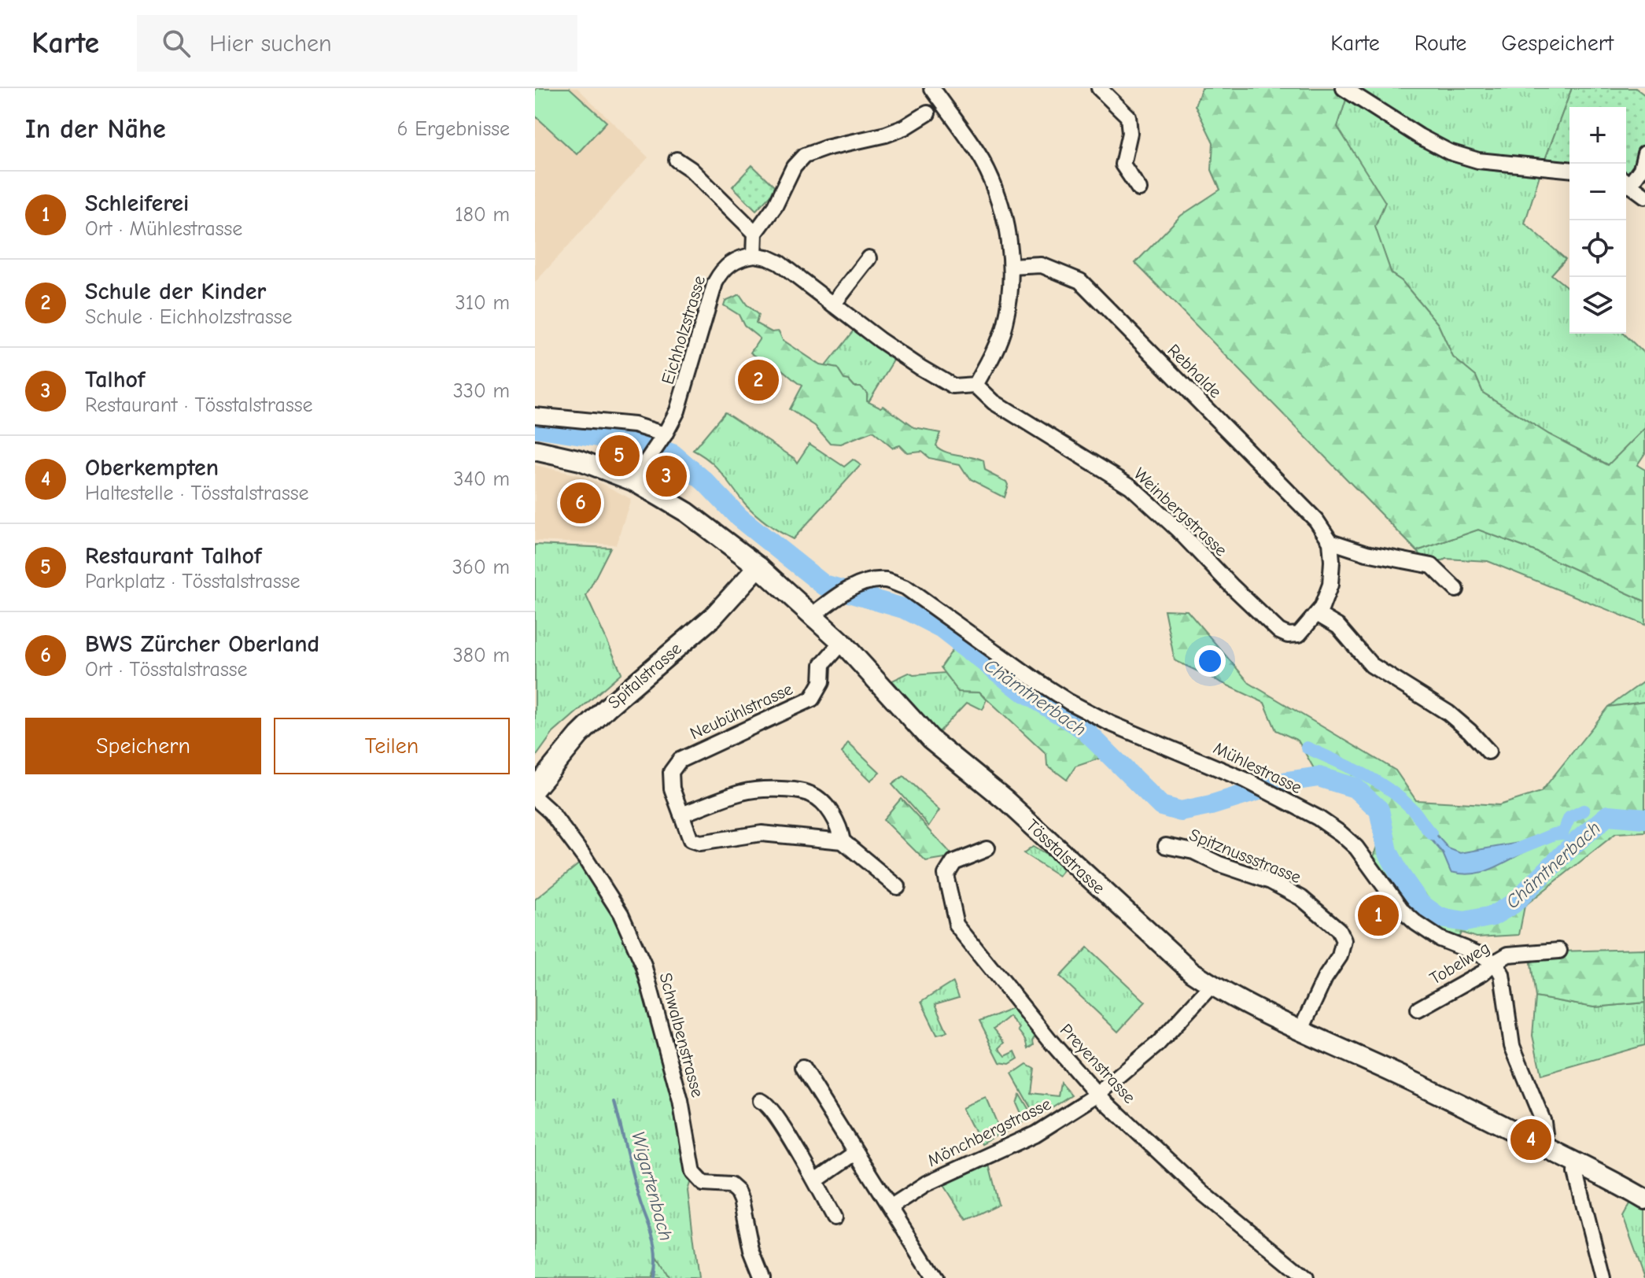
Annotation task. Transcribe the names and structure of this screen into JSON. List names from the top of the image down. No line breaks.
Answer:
{"streets":{"main road":["Spitalstrasse","Tösstalstrasse"],"street":["Eichholzstrasse","Rebhalde","Weinbergstrasse","Neubühlstrasse","Mühlestrasse","Spitznussstrasse","Tobelweg","Schwalbenstrasse","Preyenstrasse","Mönchbergstrasse"]},"crossings":[["Eichholzstrasse","Tösstalstrasse"],["Rebhalde","Weinbergstrasse"],["Spitalstrasse","Tösstalstrasse"],["Neubühlstrasse","Tösstalstrasse"],["Mühlestrasse","Tösstalstrasse"],["Mühlestrasse","Tobelweg"],["Spitznussstrasse","Tösstalstrasse"],["Tösstalstrasse","Mönchbergstrasse"],["Preyenstrasse","Mönchbergstrasse"]],"water":["Chämtnerbach","Wigartenbach"],"page":{"header":"Karte","search":"Hier suchen","nav":["Karte","Route","Gespeichert"],"heading":["In der Nähe","6 Ergebnisse"],"map_buttons":["+","−"],"list":[{"mark":"1","name":"Schleiferei","note":"Ort · Mühlestrasse","value":"180 m"},{"mark":"2","name":"Schule der Kinder","note":"Schule · Eichholzstrasse","value":"310 m"},{"mark":"3","name":"Talhof","note":"Restaurant · Tösstalstrasse","value":"330 m"},{"mark":"4","name":"Oberkempten","note":"Haltestelle · Tösstalstrasse","value":"340 m"},{"mark":"5","name":"Restaurant Talhof","note":"Parkplatz · Tösstalstrasse","value":"360 m"},{"mark":"6","name":"BWS Zürcher Oberland","note":"Ort · Tösstalstrasse","value":"380 m"}],"pins":["2","5","3","6","1","4"],"buttons":["Speichern","Teilen"]}}
